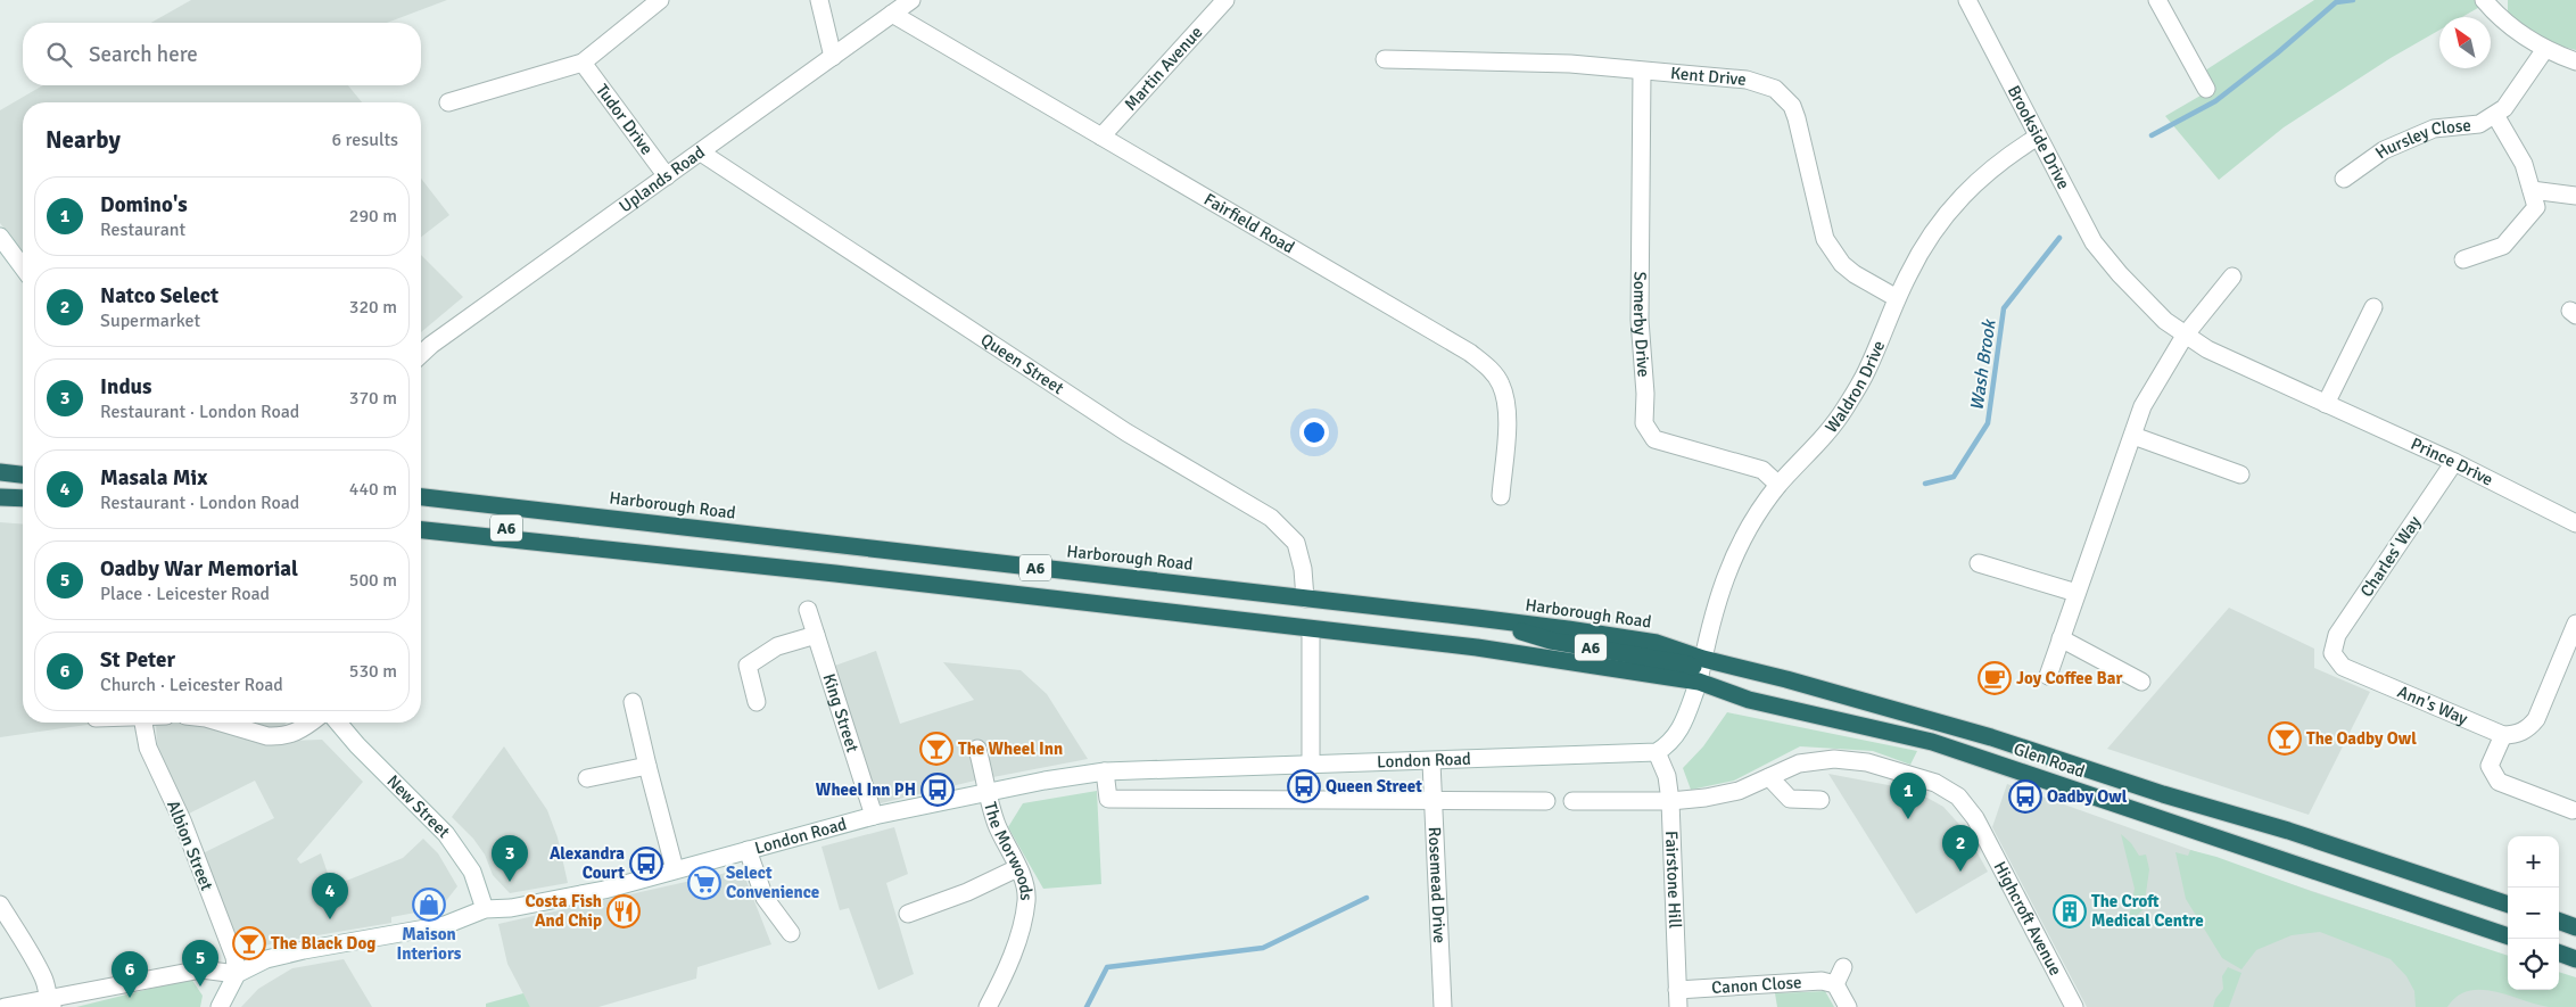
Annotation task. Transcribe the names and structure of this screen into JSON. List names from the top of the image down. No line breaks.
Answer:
{"streets":{"highway":["Harborough Road","A6","Glen Road"],"street":["Martin Avenue","Kent Drive","Tudor Drive","Brookside Drive","Hursley Close","Uplands Road","Fairfield Road","Somerby Drive","Queen Street","Waldron Drive","Prince Drive","Charles' Way","Ann's Way","King Street","London Road","New Street","Albion Street","The Morwoods","Fairstone Hill","Rosemead Drive","Highcroft Avenue","Canon Close"]},"crossings":[["Martin Avenue","Fairfield Road"],["Kent Drive","Somerby Drive"],["Kent Drive","Waldron Drive"],["Tudor Drive","Uplands Road"],["Brookside Drive","Waldron Drive"],["Brookside Drive","Prince Drive"],["Uplands Road","Fairfield Road"],["Uplands Road","Queen Street"],["Somerby Drive","Waldron Drive"],["Queen Street","Harborough Road"],["Waldron Drive","Harborough Road"],["Waldron Drive","A6"],["Waldron Drive","Glen Road"],["Prince Drive","Charles' Way"],["Harborough Road","A6"],["Harborough Road","Glen Road"],["A6","Glen Road"],["Charles' Way","Ann's Way"],["King Street","London Road"],["London Road","New Street"],["London Road","Albion Street"],["London Road","The Morwoods"],["London Road","Fairstone Hill"],["London Road","Rosemead Drive"],["Fairstone Hill","Canon Close"]],"water":["Wash Brook"],"places":{"cafe":["Joy Coffee Bar"],"bar":["The Oadby Owl","The Wheel Inn","The Black Dog"],"bus stop":["Queen Street","Wheel Inn PH","Oadby Owl","Alexandra Court"],"supermarket":["Select Convenience"],"shop":["Maison Interiors"],"restaurant":["Costa Fish And Chip"],"building":["The Croft Medical Centre"]},"north":"top left","page":{"search":"Search here","heading":["Nearby","6 results"],"list":[{"mark":"1","name":"Domino's","note":"Restaurant","value":"290 m"},{"mark":"2","name":"Natco Select","note":"Supermarket","value":"320 m"},{"mark":"3","name":"Indus","note":"Restaurant · London Road","value":"370 m"},{"mark":"4","name":"Masala Mix","note":"Restaurant · London Road","value":"440 m"},{"mark":"5","name":"Oadby War Memorial","note":"Place · Leicester Road","value":"500 m"},{"mark":"6","name":"St Peter","note":"Church · Leicester Road","value":"530 m"}],"pins":["1","2","3","4","5","6"],"map_buttons":["+","−"]}}
